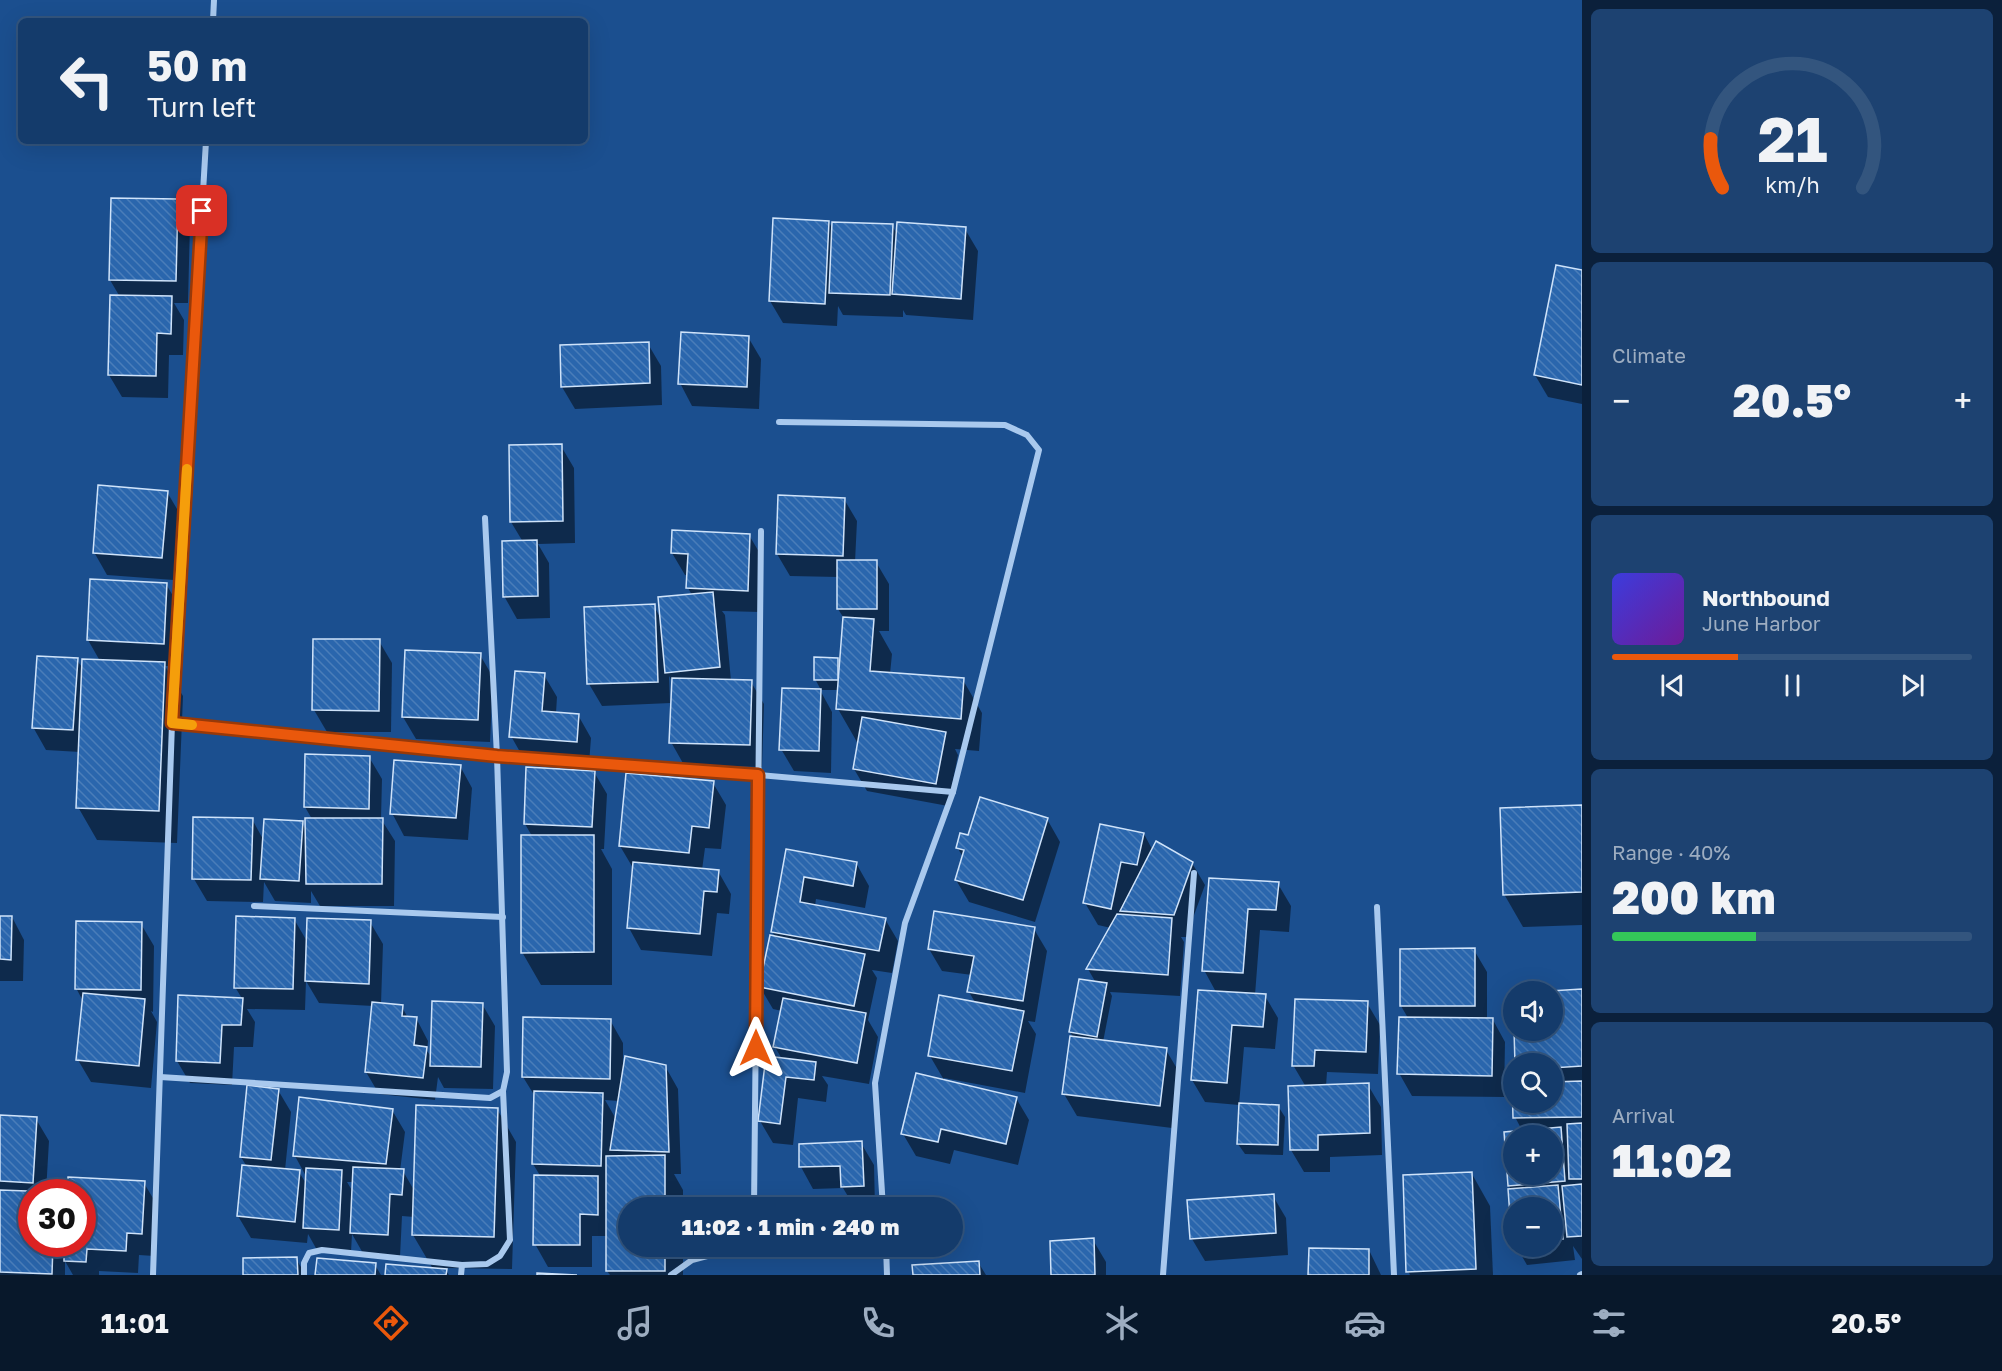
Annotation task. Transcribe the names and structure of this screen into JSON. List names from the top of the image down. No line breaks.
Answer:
{"page":{"turn":["50 m","Turn left"],"tile":["Climate",["Range · 40%","200 km"],["Arrival","11:02"]],"heat":["−","20.5°","+"],"song":["Northbound","June Harbor"],"map_buttons":["+","−"],"limit":"30","trip":"11:02 · 1 min · 240 m","tabs":["11:01","20.5°"],"gauge":["21","km/h"]}}
